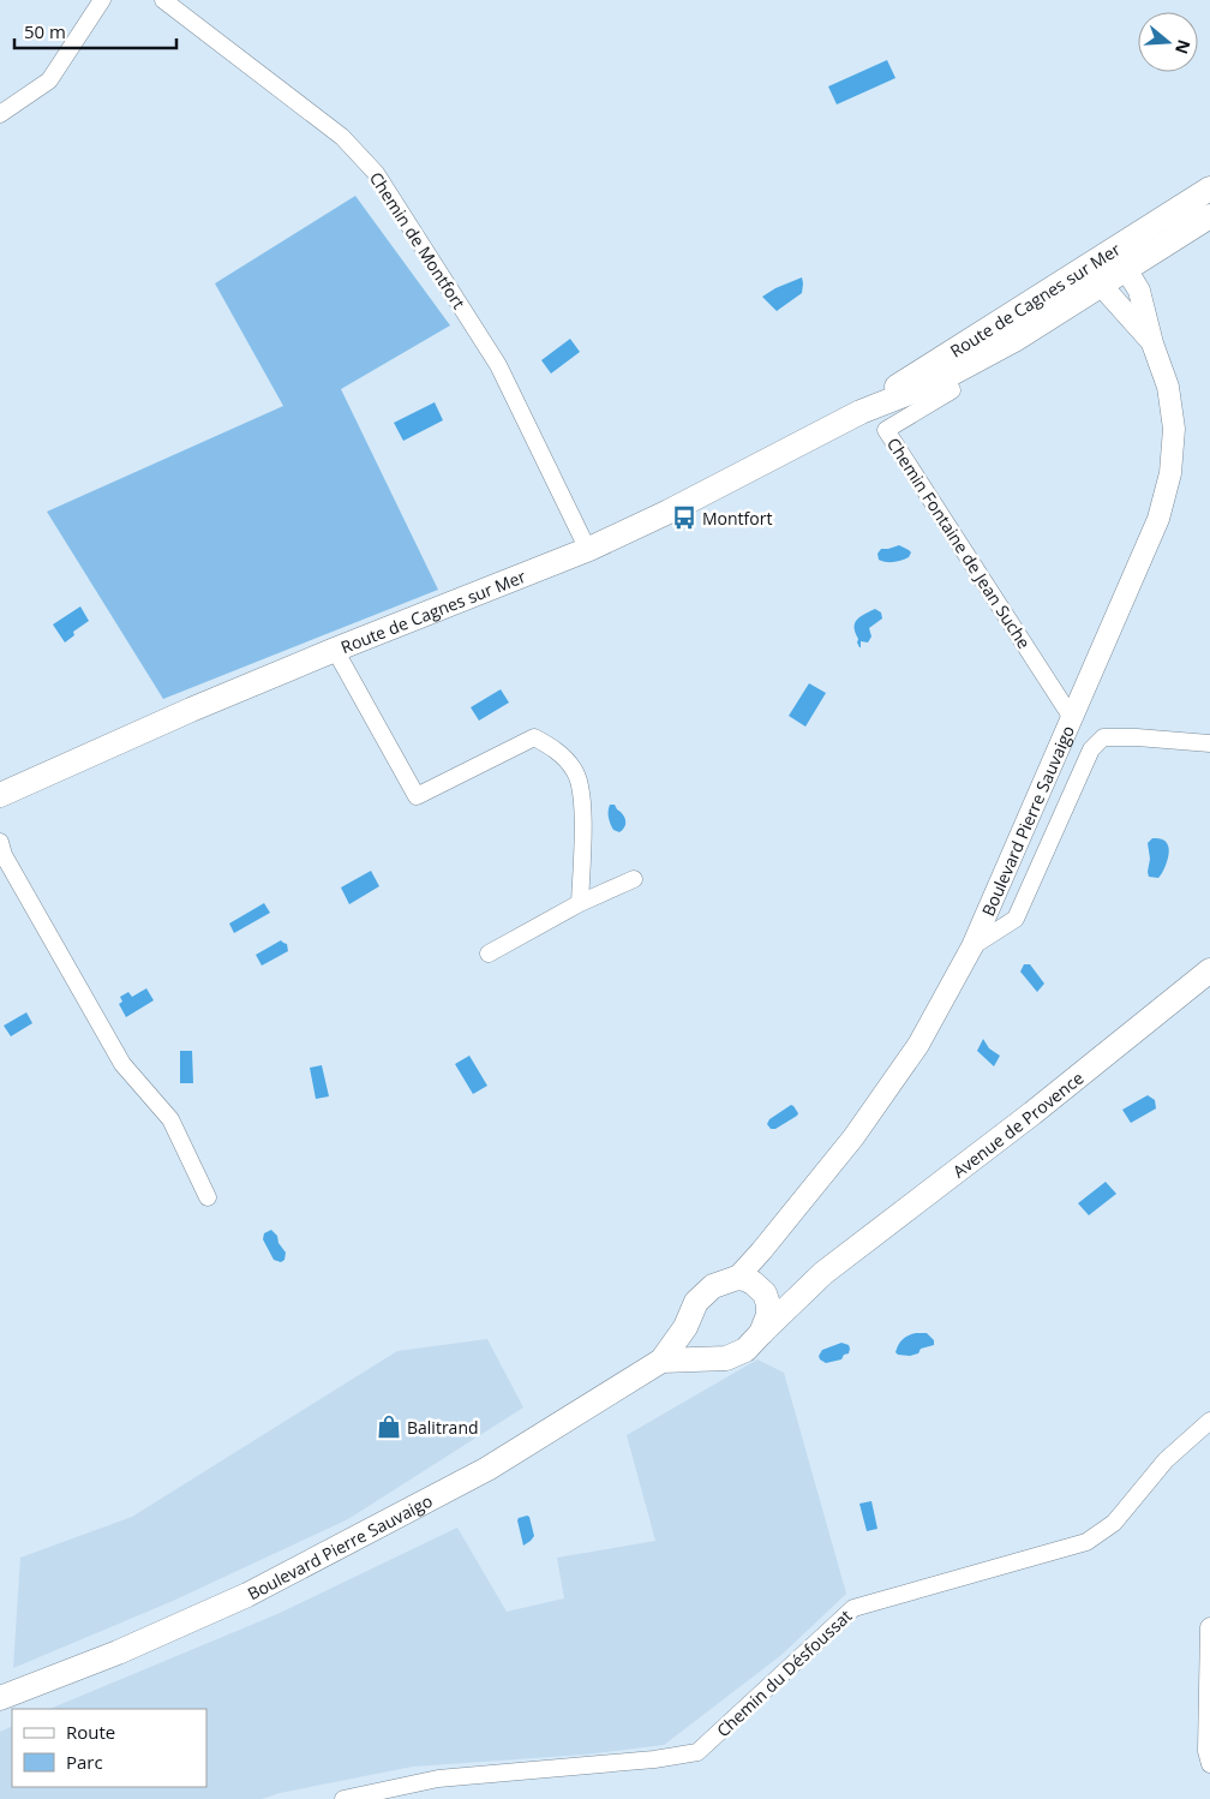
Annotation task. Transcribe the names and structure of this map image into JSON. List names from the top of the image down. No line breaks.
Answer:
{"streets":{"main road":["Route de Cagnes sur Mer","Boulevard Pierre Sauvaigo","Avenue de Provence"],"street":["Chemin de Montfort","Chemin Fontaine de Jean Suche","Chemin du Désfoussat"]},"crossings":[["Chemin de Montfort","Route de Cagnes sur Mer"],["Route de Cagnes sur Mer","Chemin Fontaine de Jean Suche"],["Route de Cagnes sur Mer","Boulevard Pierre Sauvaigo"],["Chemin Fontaine de Jean Suche","Boulevard Pierre Sauvaigo"],["Boulevard Pierre Sauvaigo","Avenue de Provence"]],"places":{"bus stop":["Montfort"],"shop":["Balitrand"]},"legend":["Route","Parc"],"scale_bar":"50 m","north":"right"}
